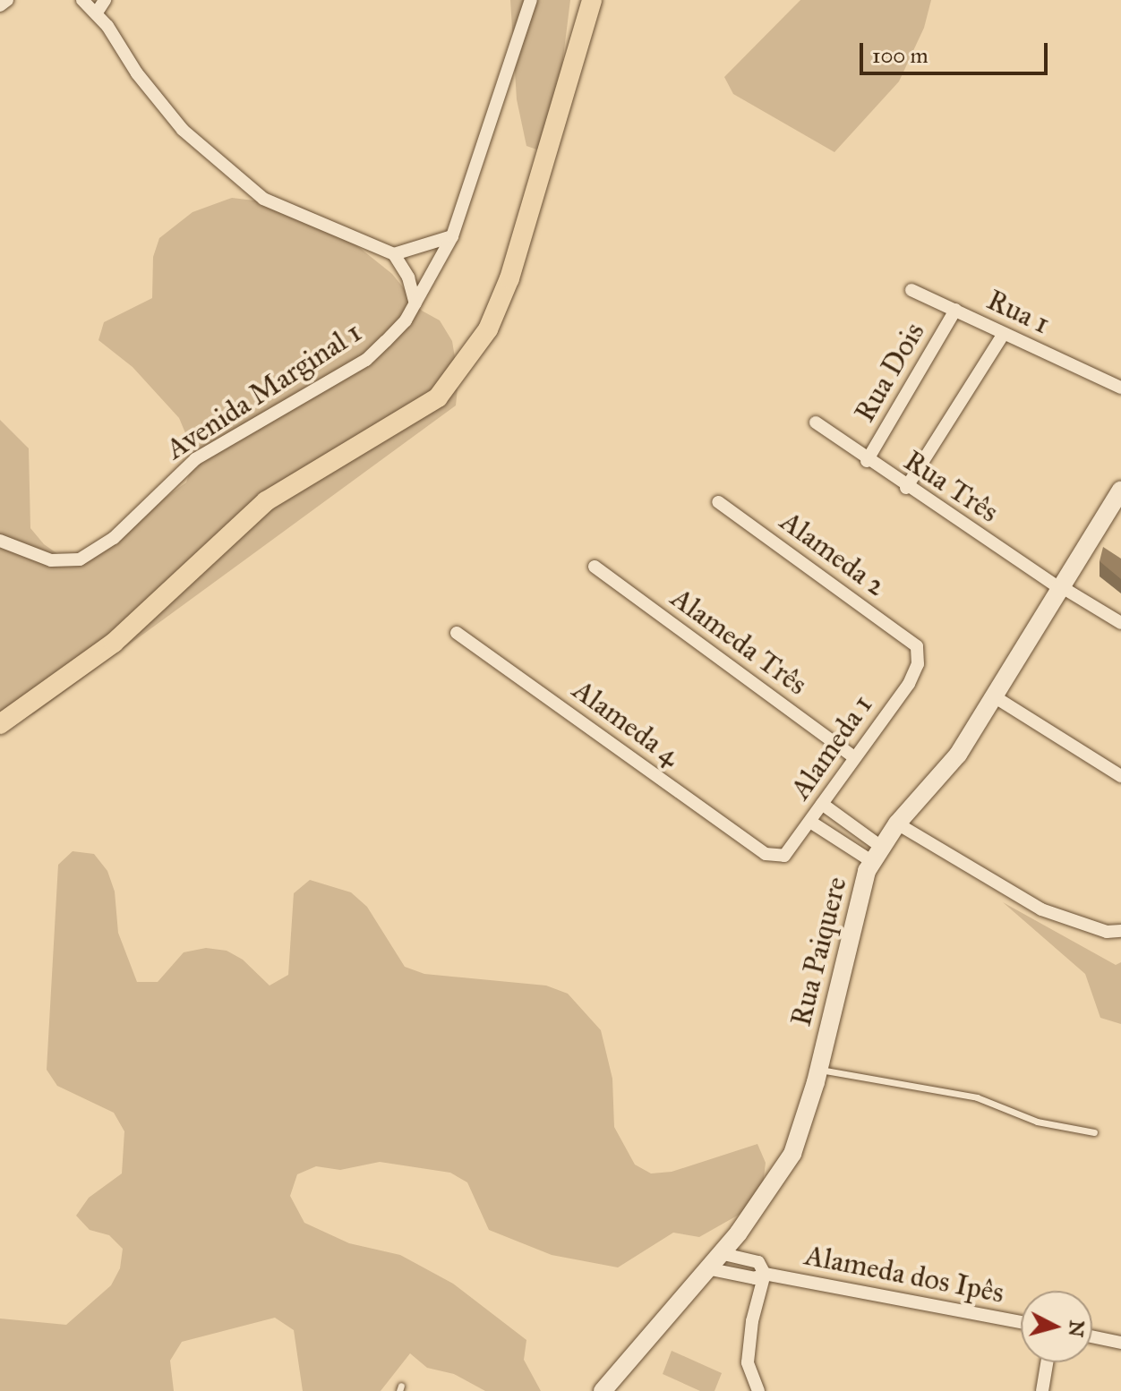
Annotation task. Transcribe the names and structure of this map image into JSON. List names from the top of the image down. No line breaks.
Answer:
{"streets":{"street":["Rua 1","Rua Dois","Avenida Marginal 1","Rua Três","Alameda 2","Alameda Três","Alameda 4","Alameda 1","Rua Paiquere","Alameda dos Ipês"]},"crossings":[["Rua 1","Rua Dois"],["Rua Dois","Rua Três"],["Rua Três","Rua Paiquere"],["Alameda 2","Alameda 1"],["Alameda Três","Alameda 1"],["Alameda 4","Alameda 1"]],"scale_bar":"100 m","north":"right"}
